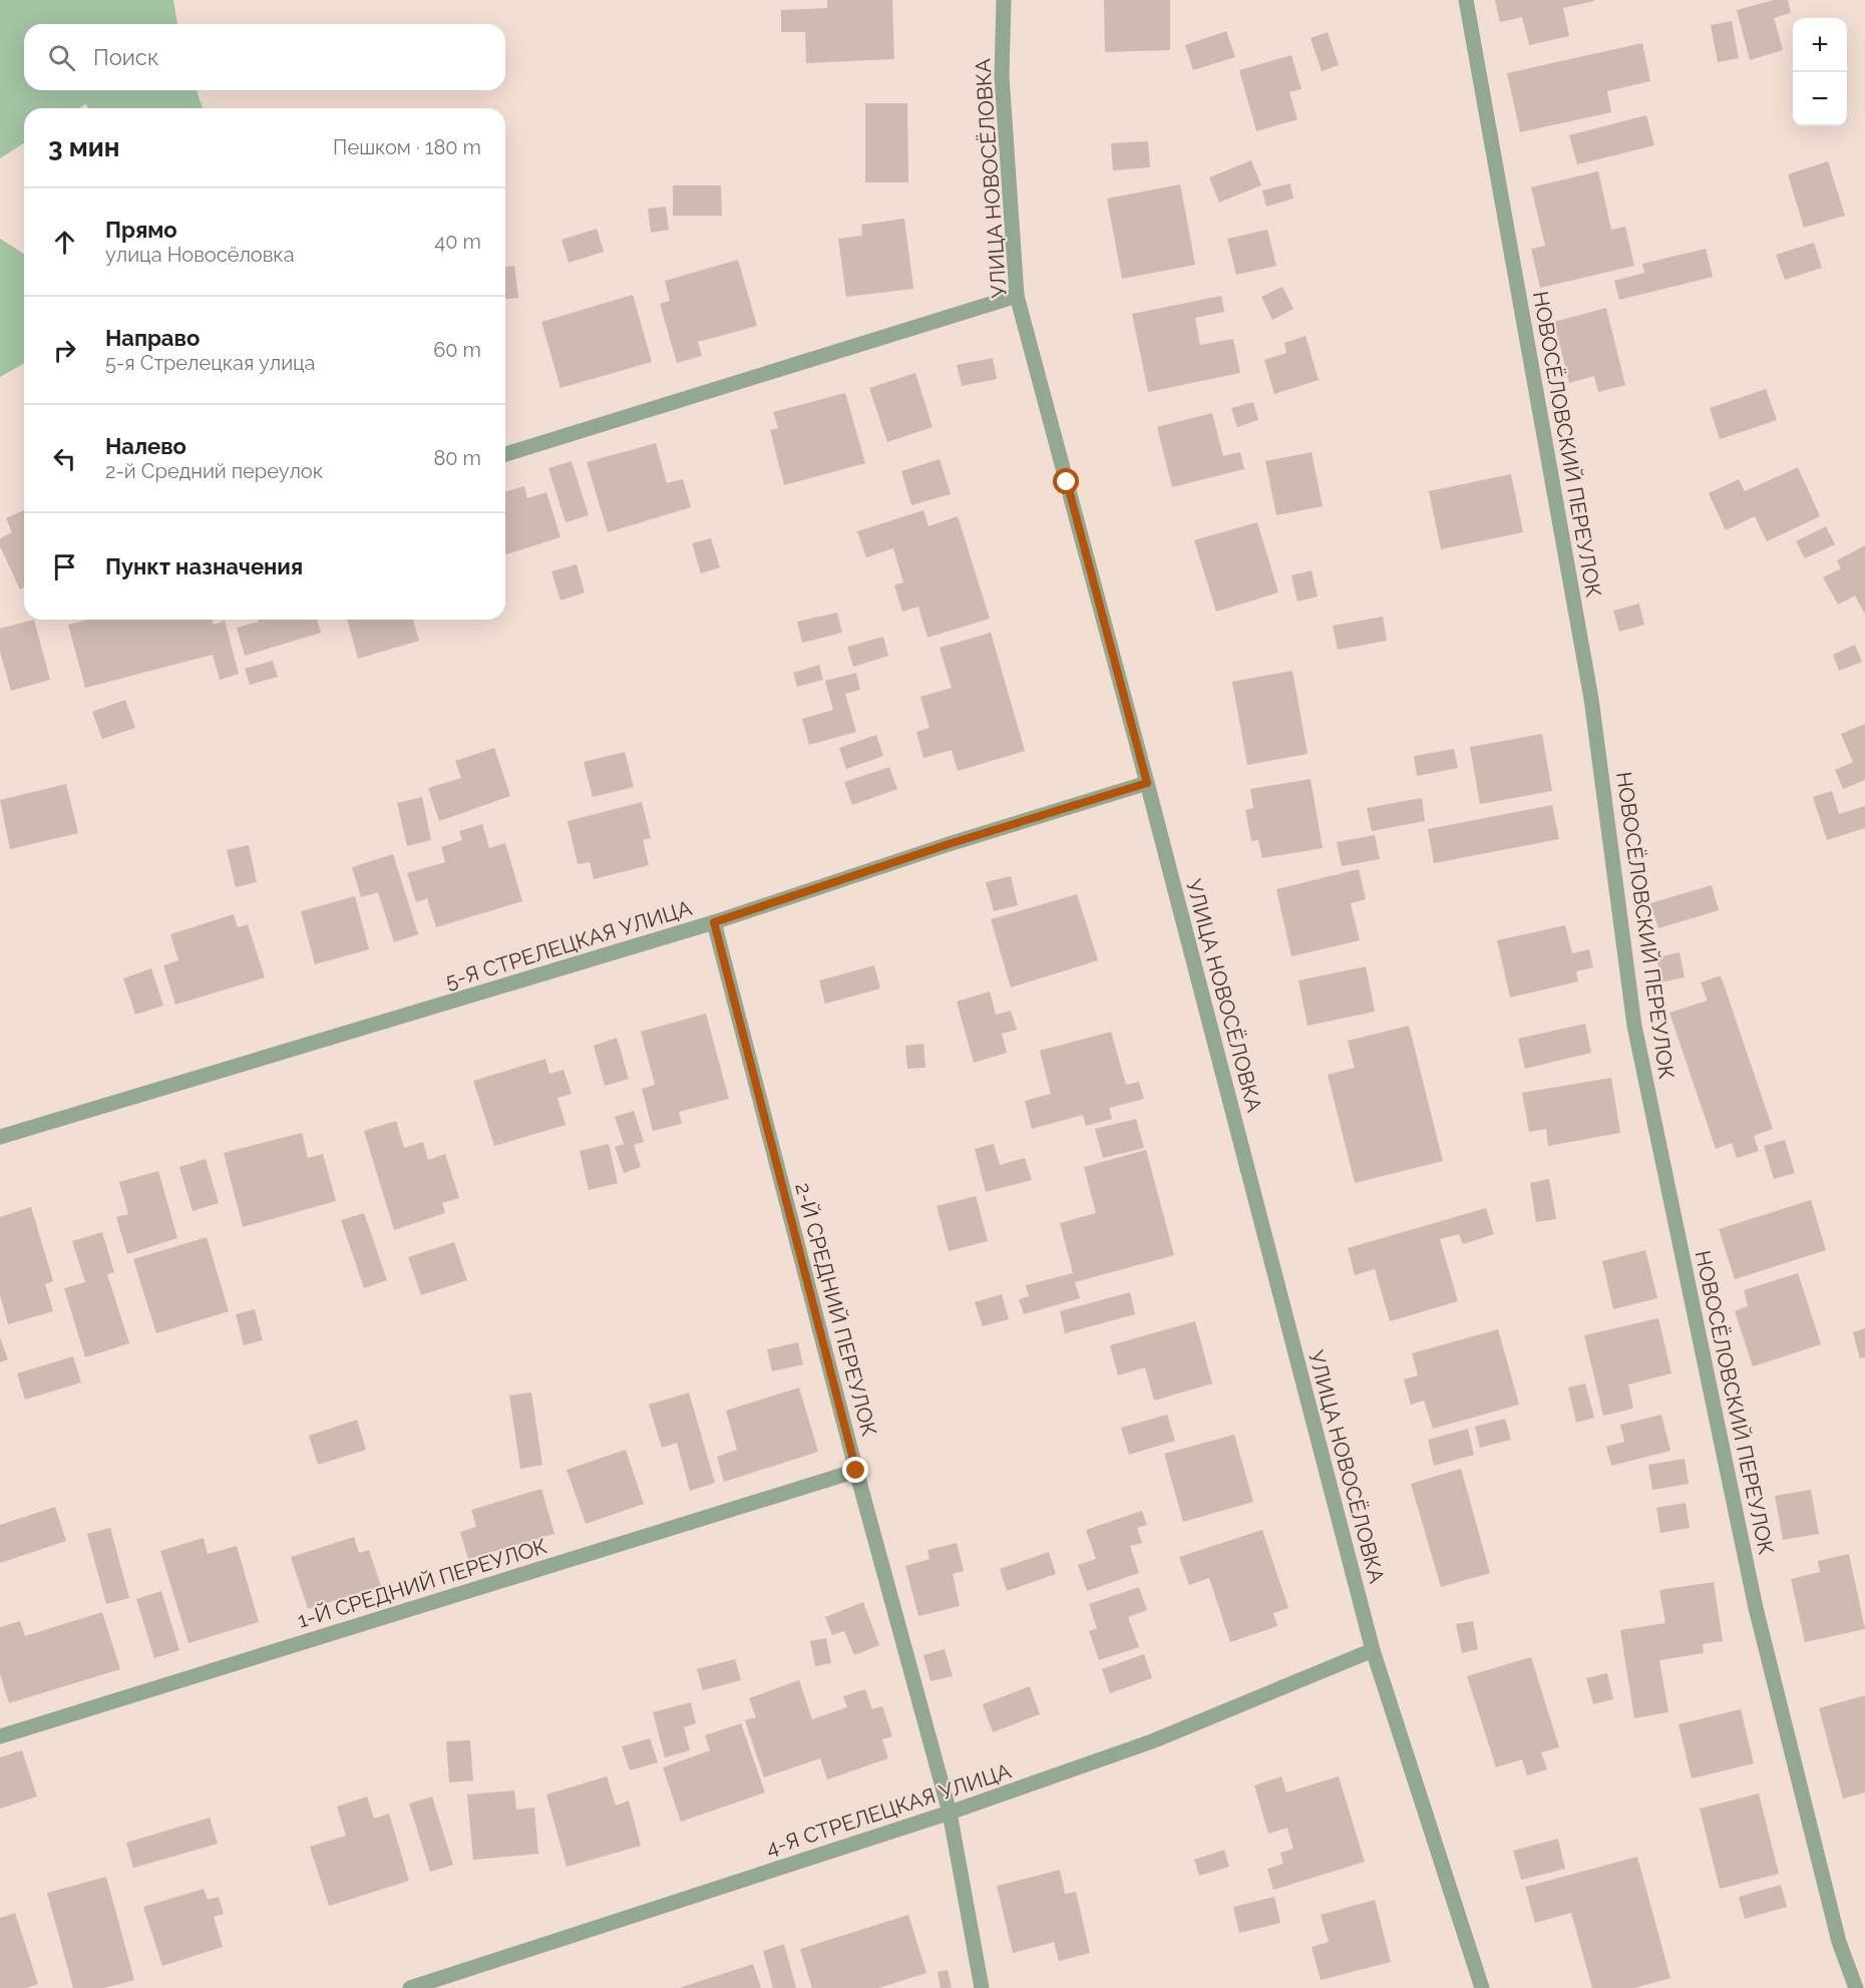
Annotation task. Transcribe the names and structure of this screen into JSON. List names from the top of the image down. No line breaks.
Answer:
{"streets":{"street":["УЛИЦА НОВОСЁЛОВКА","НОВОСЁЛОВСКИЙ ПЕРЕУЛОК","5-Я СТРЕЛЕЦКАЯ УЛИЦА","2-Й СРЕДНИЙ ПЕРЕУЛОК","1-Й СРЕДНИЙ ПЕРЕУЛОК","4-Я СТРЕЛЕЦКАЯ УЛИЦА"]},"crossings":[["УЛИЦА НОВОСЁЛОВКА","5-Я СТРЕЛЕЦКАЯ УЛИЦА"],["УЛИЦА НОВОСЁЛОВКА","4-Я СТРЕЛЕЦКАЯ УЛИЦА"],["5-Я СТРЕЛЕЦКАЯ УЛИЦА","2-Й СРЕДНИЙ ПЕРЕУЛОК"],["2-Й СРЕДНИЙ ПЕРЕУЛОК","1-Й СРЕДНИЙ ПЕРЕУЛОК"],["2-Й СРЕДНИЙ ПЕРЕУЛОК","4-Я СТРЕЛЕЦКАЯ УЛИЦА"]],"page":{"map_buttons":["+","−"],"search":"Поиск","heading":["3 мин","Пешком · 180 m"],"list":[["Прямо","улица Новосёловка","40 m"],["Направо","5-я Стрелецкая улица","60 m"],["Налево","2-й Средний переулок","80 m"],"Пункт назначения"]}}
